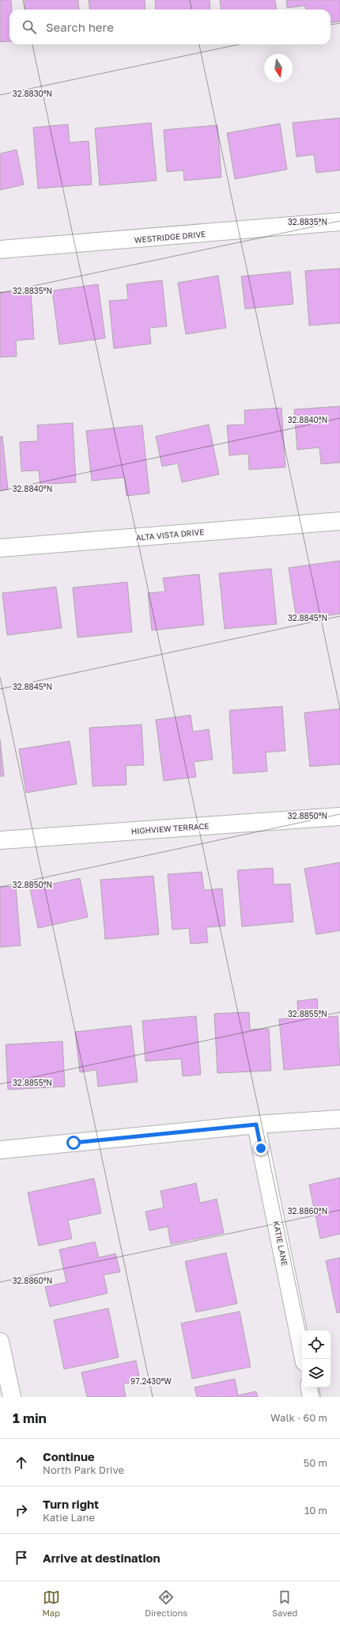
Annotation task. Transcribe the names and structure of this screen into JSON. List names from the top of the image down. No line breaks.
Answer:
{"streets":{"street":["WESTRIDGE DRIVE","ALTA VISTA DRIVE","HIGHVIEW TERRACE","KATIE LANE"]},"north":"bottom","page":{"search":"Search here","heading":["1 min","Walk · 60 m"],"list":[["Continue","North Park Drive","50 m"],["Turn right","Katie Lane","10 m"],"Arrive at destination"],"nav":["Map","Directions","Saved"]},"coordinates":["32.8830°N","32.8835°N","32.8840°N","32.8845°N","32.8850°N","32.8855°N","32.8860°N","97.2430°W"]}
